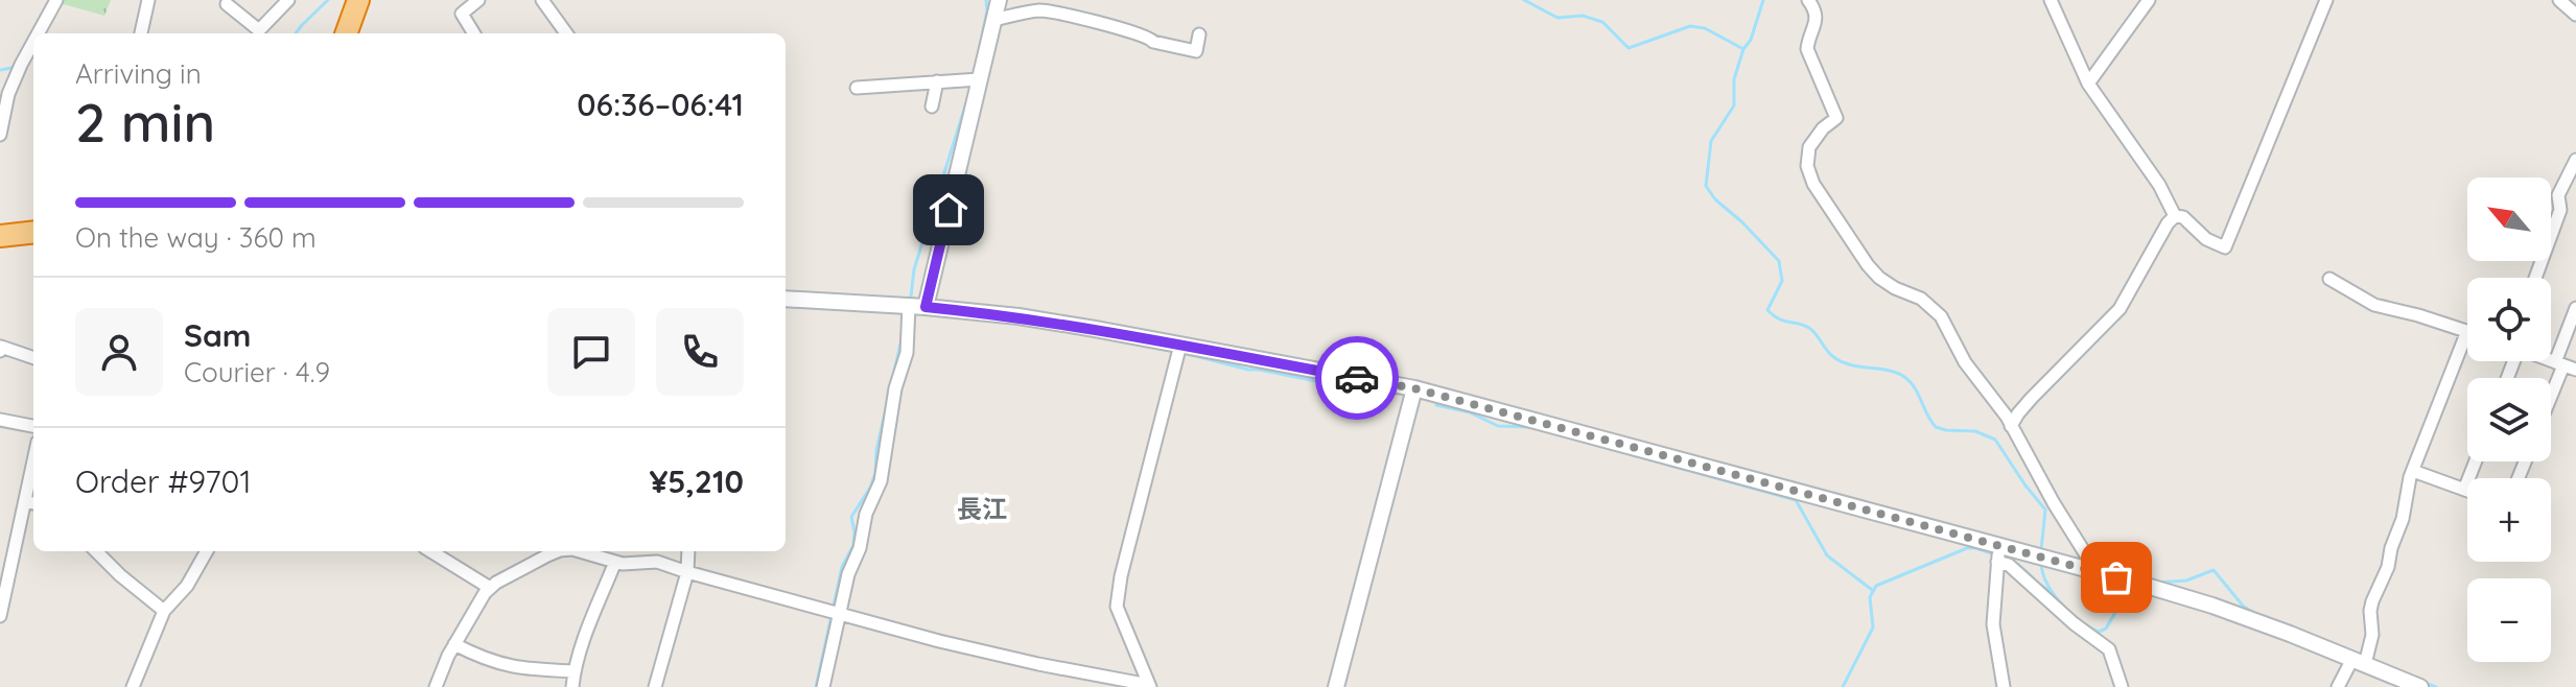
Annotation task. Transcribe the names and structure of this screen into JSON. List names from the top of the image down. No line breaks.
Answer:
{"districts":["長江"],"north":"top left","page":{"heading":["2 min","Arriving in","06:36–06:41"],"panel":["Sam","Courier · 4.9","Order #9701","¥5,210"],"bar":"On the way · 360 m","map_buttons":["+","−"]}}
